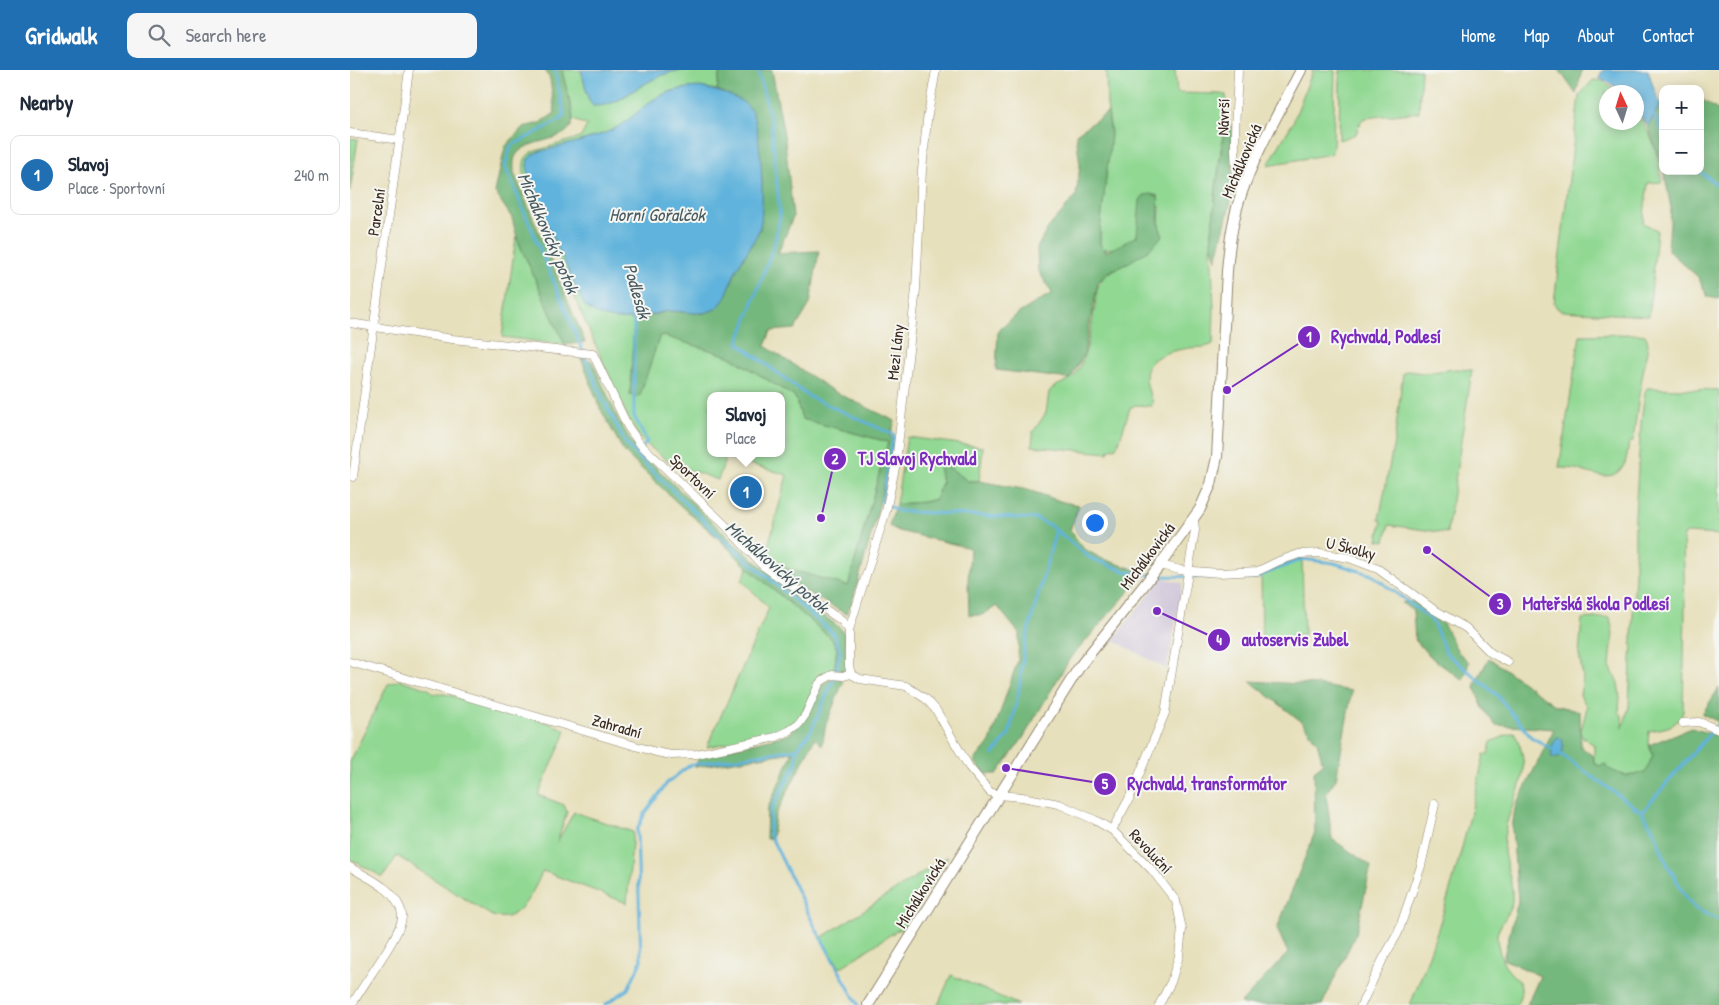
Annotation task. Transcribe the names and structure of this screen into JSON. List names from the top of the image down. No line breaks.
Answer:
{"streets":{"street":["Návrší","Michálkovická","Parcelní","Mezi Lány","Sportovní","U Školky","Zahradní","Revoluční"]},"crossings":[["Návrší","Michálkovická"],["Michálkovická","U Školky"],["Michálkovická","Revoluční"],["Parcelní","Sportovní"],["Mezi Lány","Sportovní"]],"water":["Horní Gořalčok","Michálkovický potok","Podlesák"],"places":["Rychvald, Podlesí","TJ Slavoj Rychvald","Mateřská škola Podlesí","autoservis Zubel","Rychvald, transformátor"],"north":"top","page":{"header":"Gridwalk","search":"Search here","nav":["Home","Map","About","Contact"],"heading":"Nearby","map_buttons":["+","−"],"list":[{"mark":"1","name":"Slavoj","note":"Place · Sportovní","value":"240 m"}],"popup":["Slavoj","Place"],"pins":"1"}}
